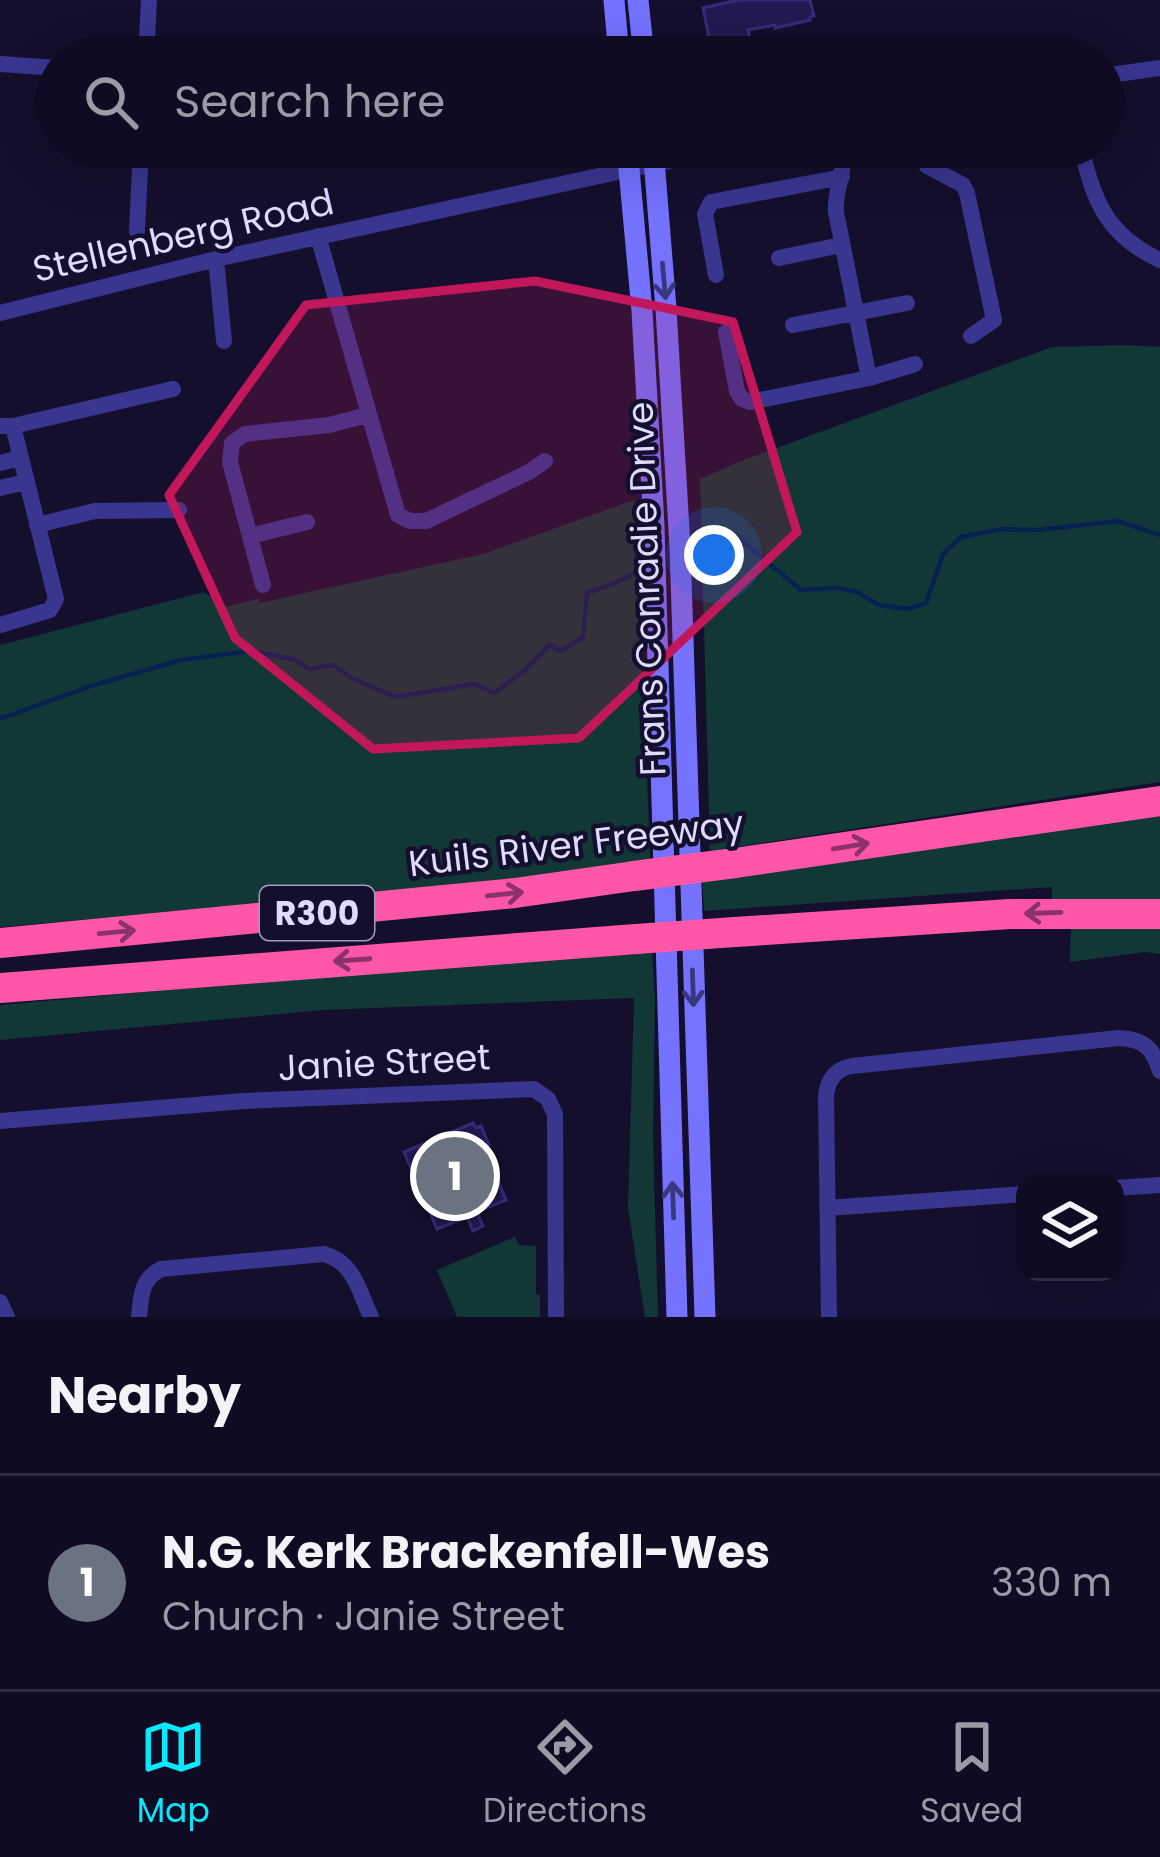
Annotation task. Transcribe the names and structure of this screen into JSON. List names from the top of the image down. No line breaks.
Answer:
{"streets":{"highway":["Kuils River Freeway","R300"],"street":["Stellenberg Road","Frans Conradie Drive","Janie Street"]},"page":{"search":"Search here","pins":"1","heading":"Nearby","list":[{"mark":"1","name":"N.G. Kerk Brackenfell-Wes","note":"Church · Janie Street","value":"330 m"}],"nav":["Map","Directions","Saved"]}}
